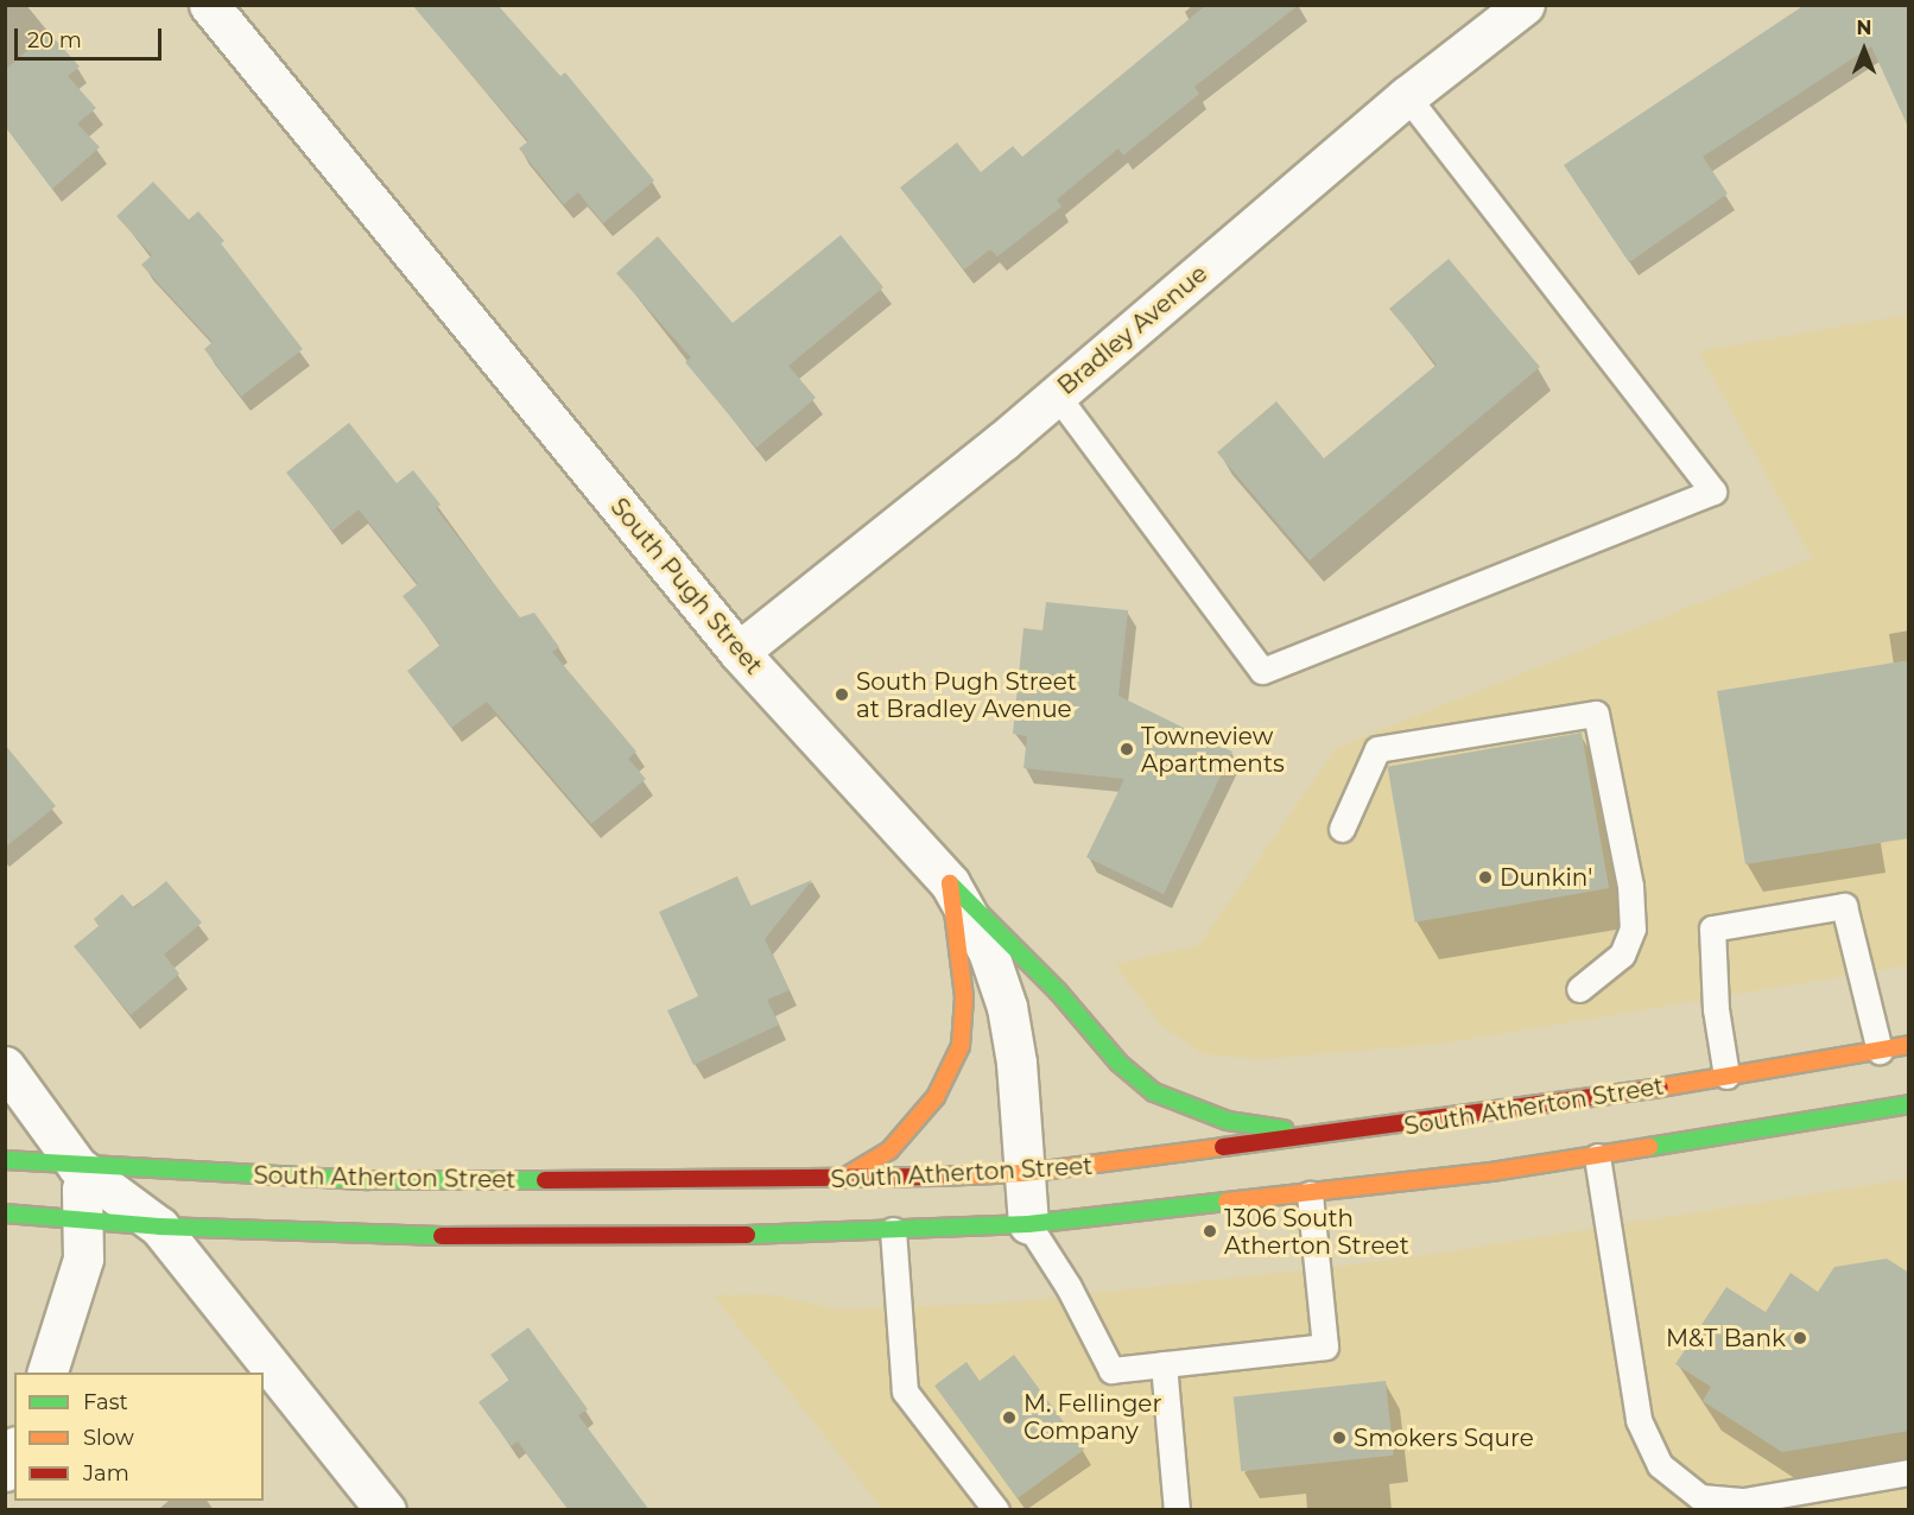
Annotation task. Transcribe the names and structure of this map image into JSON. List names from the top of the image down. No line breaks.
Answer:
{"streets":{"main road":["South Atherton Street"],"street":["Bradley Avenue","South Pugh Street"]},"crossings":[["Bradley Avenue","South Pugh Street"],["South Pugh Street","South Atherton Street"]],"places":["South Pugh Street at Bradley Avenue","Towneview Apartments","Dunkin'","1306 South Atherton Street","M&T Bank","M. Fellinger Company","Smokers Squre"],"legend":["Fast","Slow","Jam"],"scale_bar":"20 m","north":"top"}
